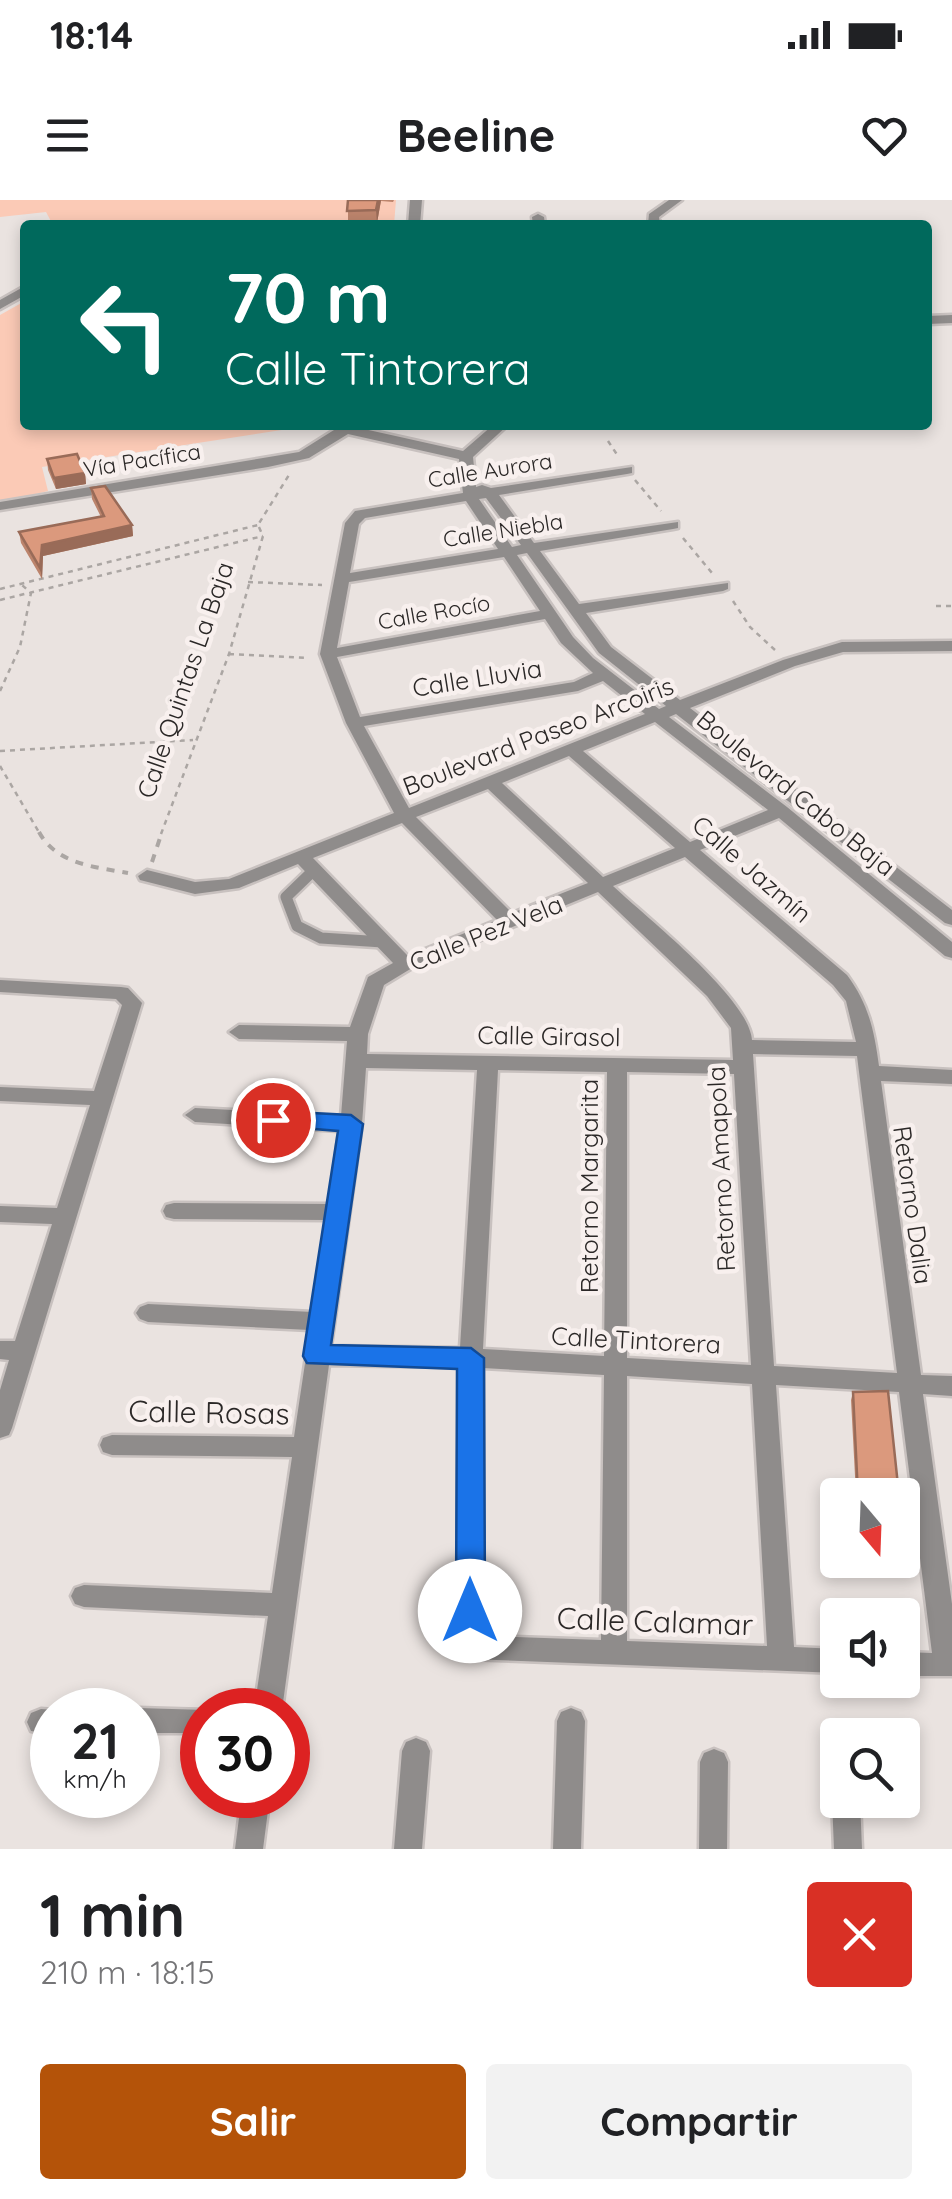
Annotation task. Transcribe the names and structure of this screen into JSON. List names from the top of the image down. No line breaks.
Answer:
{"streets":{"street":["Vía Pacífica","Calle Aurora","Calle Niebla","Calle Rocío","Calle Lluvia","Boulevard Paseo Arcoiris","Boulevard Cabo Baja","Calle Jazmín","Calle Pez Vela","Calle Girasol","Retorno Amapola","Retorno Margarita","Retorno Dalia","Calle Tintorera","Calle Rosas","Calle Calamar"],"path":["Calle Quintas La Baja"]},"crossings":[["Calle Aurora","Calle Niebla"],["Calle Aurora","Boulevard Cabo Baja"],["Calle Niebla","Boulevard Cabo Baja"],["Calle Rocío","Boulevard Cabo Baja"],["Calle Lluvia","Boulevard Cabo Baja"],["Calle Quintas La Baja","Boulevard Paseo Arcoiris"],["Boulevard Paseo Arcoiris","Boulevard Cabo Baja"],["Boulevard Paseo Arcoiris","Calle Jazmín"],["Boulevard Paseo Arcoiris","Retorno Amapola"],["Boulevard Cabo Baja","Calle Pez Vela"],["Calle Jazmín","Calle Pez Vela"],["Calle Jazmín","Calle Girasol"],["Calle Jazmín","Retorno Dalia"],["Calle Pez Vela","Calle Girasol"],["Calle Pez Vela","Retorno Amapola"],["Calle Pez Vela","Calle Tintorera"],["Calle Pez Vela","Calle Rosas"],["Calle Girasol","Retorno Amapola"],["Calle Girasol","Retorno Margarita"],["Calle Girasol","Retorno Dalia"],["Retorno Amapola","Calle Tintorera"],["Retorno Amapola","Calle Calamar"],["Retorno Margarita","Calle Tintorera"],["Retorno Margarita","Calle Calamar"],["Retorno Dalia","Calle Tintorera"],["Calle Tintorera","Calle Calamar"]],"north":"bottom","page":{"status":"18:14","header":"Beeline","turn":["70 m","Calle Tintorera"],"speed":"21 km/h","limit":"30","heading":["1 min","210 m · 18:15"],"buttons":["Salir","Compartir"]}}
